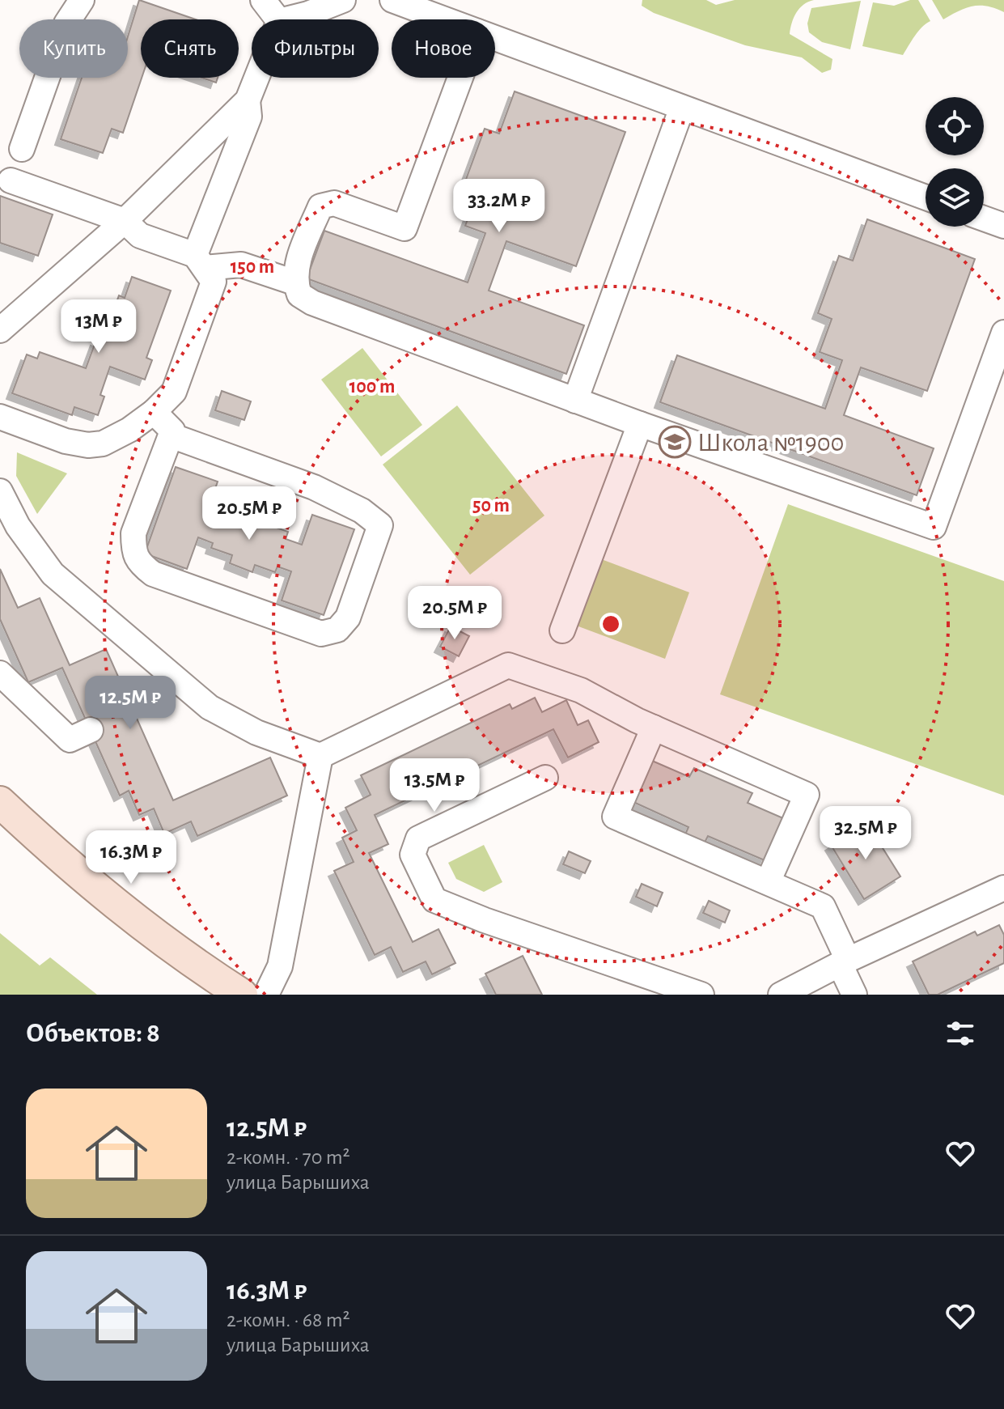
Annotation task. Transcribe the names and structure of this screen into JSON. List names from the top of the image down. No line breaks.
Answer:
{"places":{"school or university":["Школа №1900"]},"page":{"chip":["Купить","Снять","Фильтры","Новое"],"price":["33.2M ₽","13M ₽","20.5M ₽","20.5M ₽","12.5M ₽","13.5M ₽","32.5M ₽","16.3M ₽"],"heading":"Объектов: 8","list":[{"name":"12.5M ₽","note":"2-комн. · 70 m² · улица Барышиха"},{"name":"16.3M ₽","note":"2-комн. · 68 m² · улица Барышиха"}]},"rings":["150 m","100 m","50 m"]}
